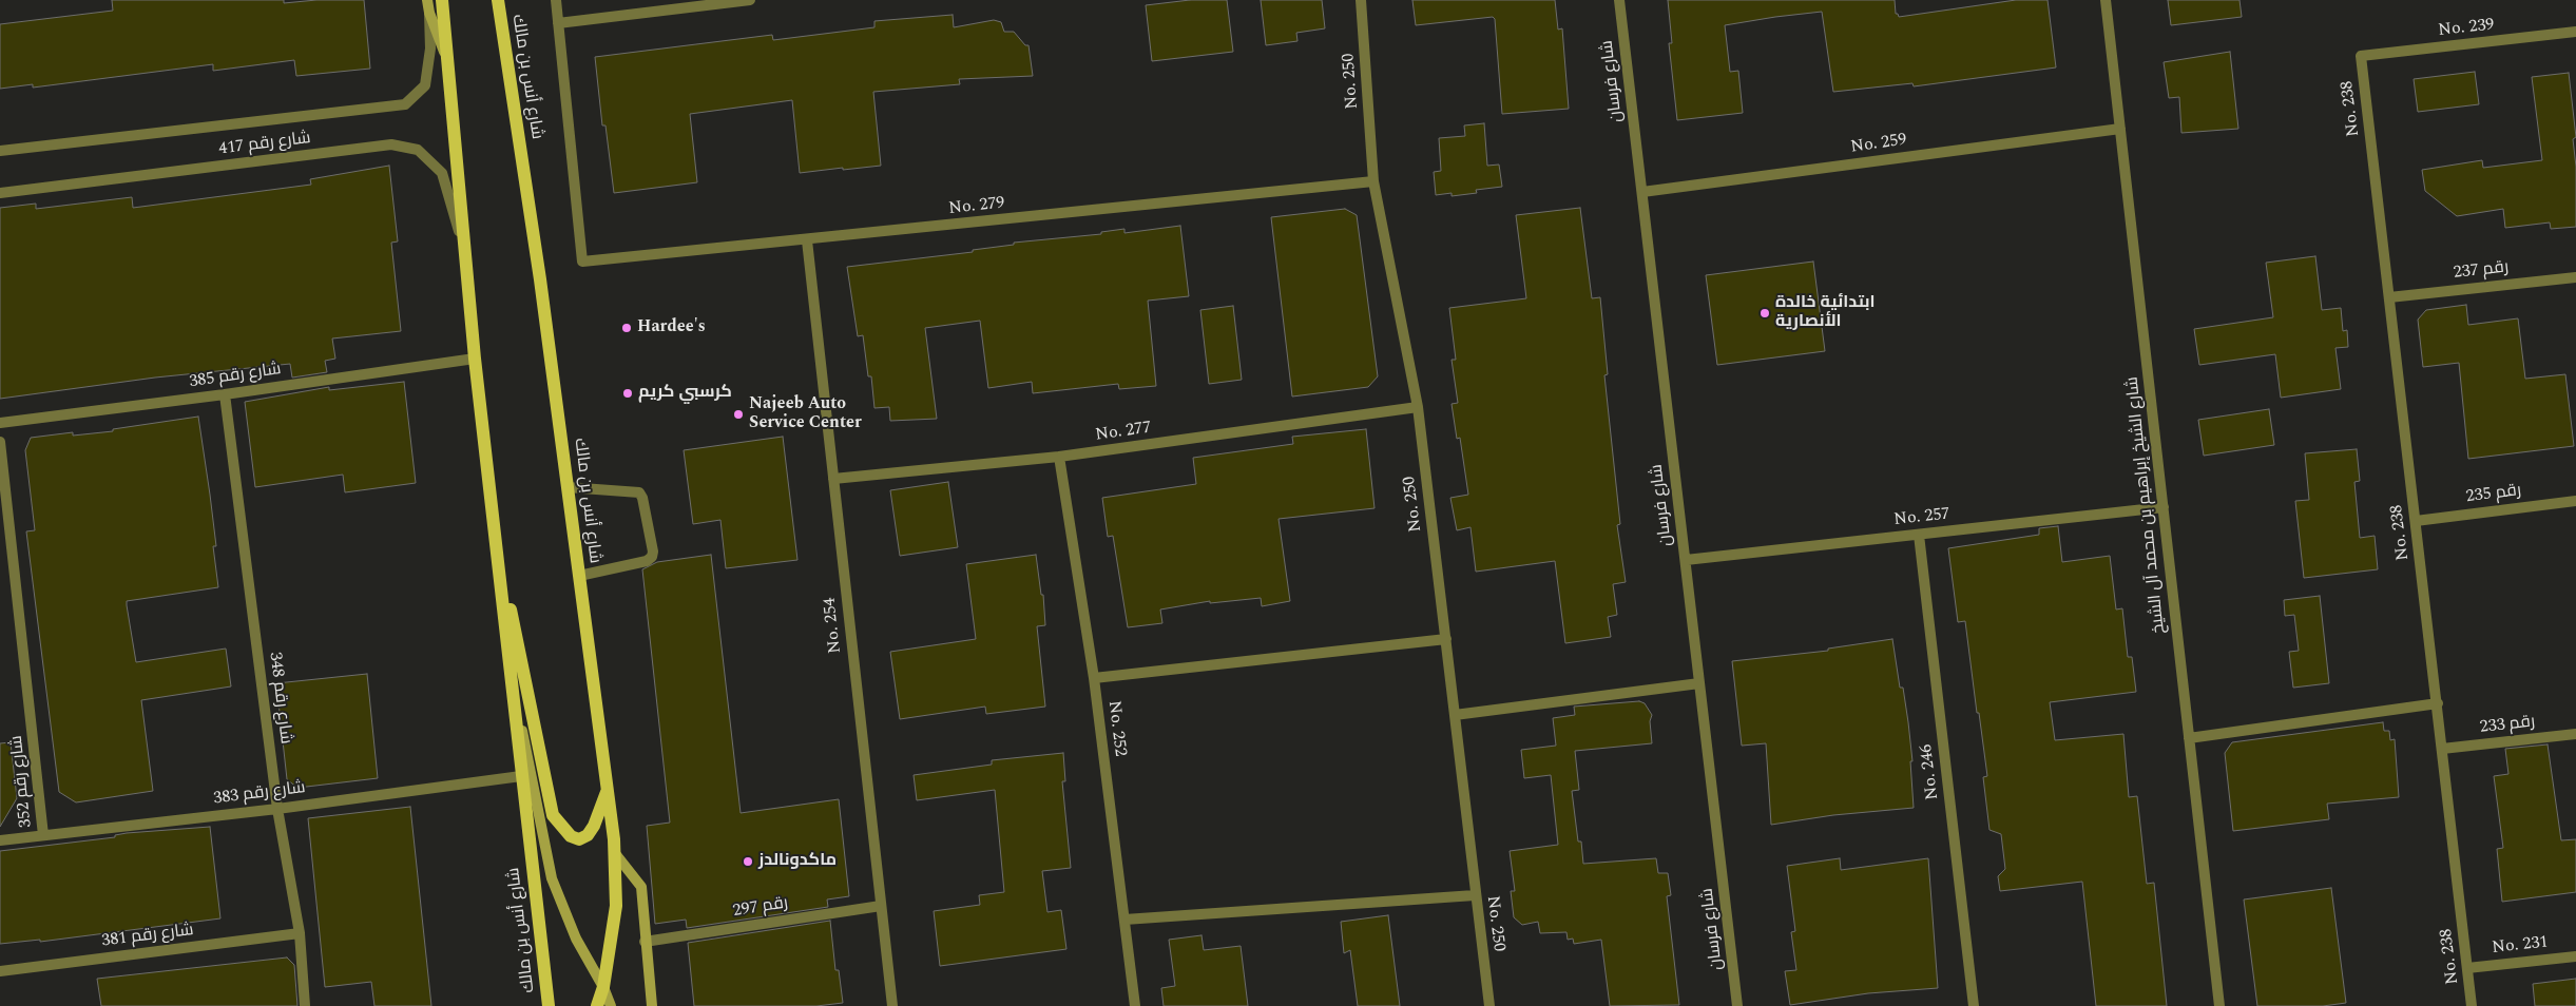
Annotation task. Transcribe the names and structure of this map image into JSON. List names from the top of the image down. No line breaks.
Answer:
{"streets":{"main road":["شارع أنس بن مالك"],"street":["No. 239","No. 250","شارع فرسان","No. 238","شارع رقم 417","No. 259","No. 279","رقم 237","شارع رقم 385","No. 277","رقم 235","شارع الشيخ إبراهيم بن محمد آل الشيخ","No. 257","No. 254","شارع رقم 348","رقم 233","No. 252","No. 246","شارع رقم 352","شارع رقم 383","رقم 297","شارع رقم 381","No. 231"]},"crossings":[["No. 239","No. 238"],["شارع أنس بن مالك","شارع رقم 417"],["شارع أنس بن مالك","شارع رقم 385"],["شارع أنس بن مالك","شارع رقم 383"],["No. 250","No. 279"],["No. 250","No. 277"],["شارع فرسان","No. 259"],["شارع فرسان","No. 257"],["No. 238","رقم 237"],["No. 238","رقم 235"],["No. 238","رقم 233"],["No. 238","No. 231"],["No. 259","شارع الشيخ إبراهيم بن محمد آل الشيخ"],["No. 279","No. 254"],["شارع رقم 385","شارع رقم 348"],["No. 277","No. 254"],["No. 277","No. 252"],["شارع الشيخ إبراهيم بن محمد آل الشيخ","No. 257"],["No. 257","No. 246"],["No. 254","رقم 297"],["شارع رقم 348","شارع رقم 383"],["شارع رقم 348","شارع رقم 381"],["شارع رقم 352","شارع رقم 383"]],"places":["ابتدائية خالدة الأنصارية","Hardee's","كرسبي كريم","Najeeb Auto Service Center","ماكدونالدز"]}
